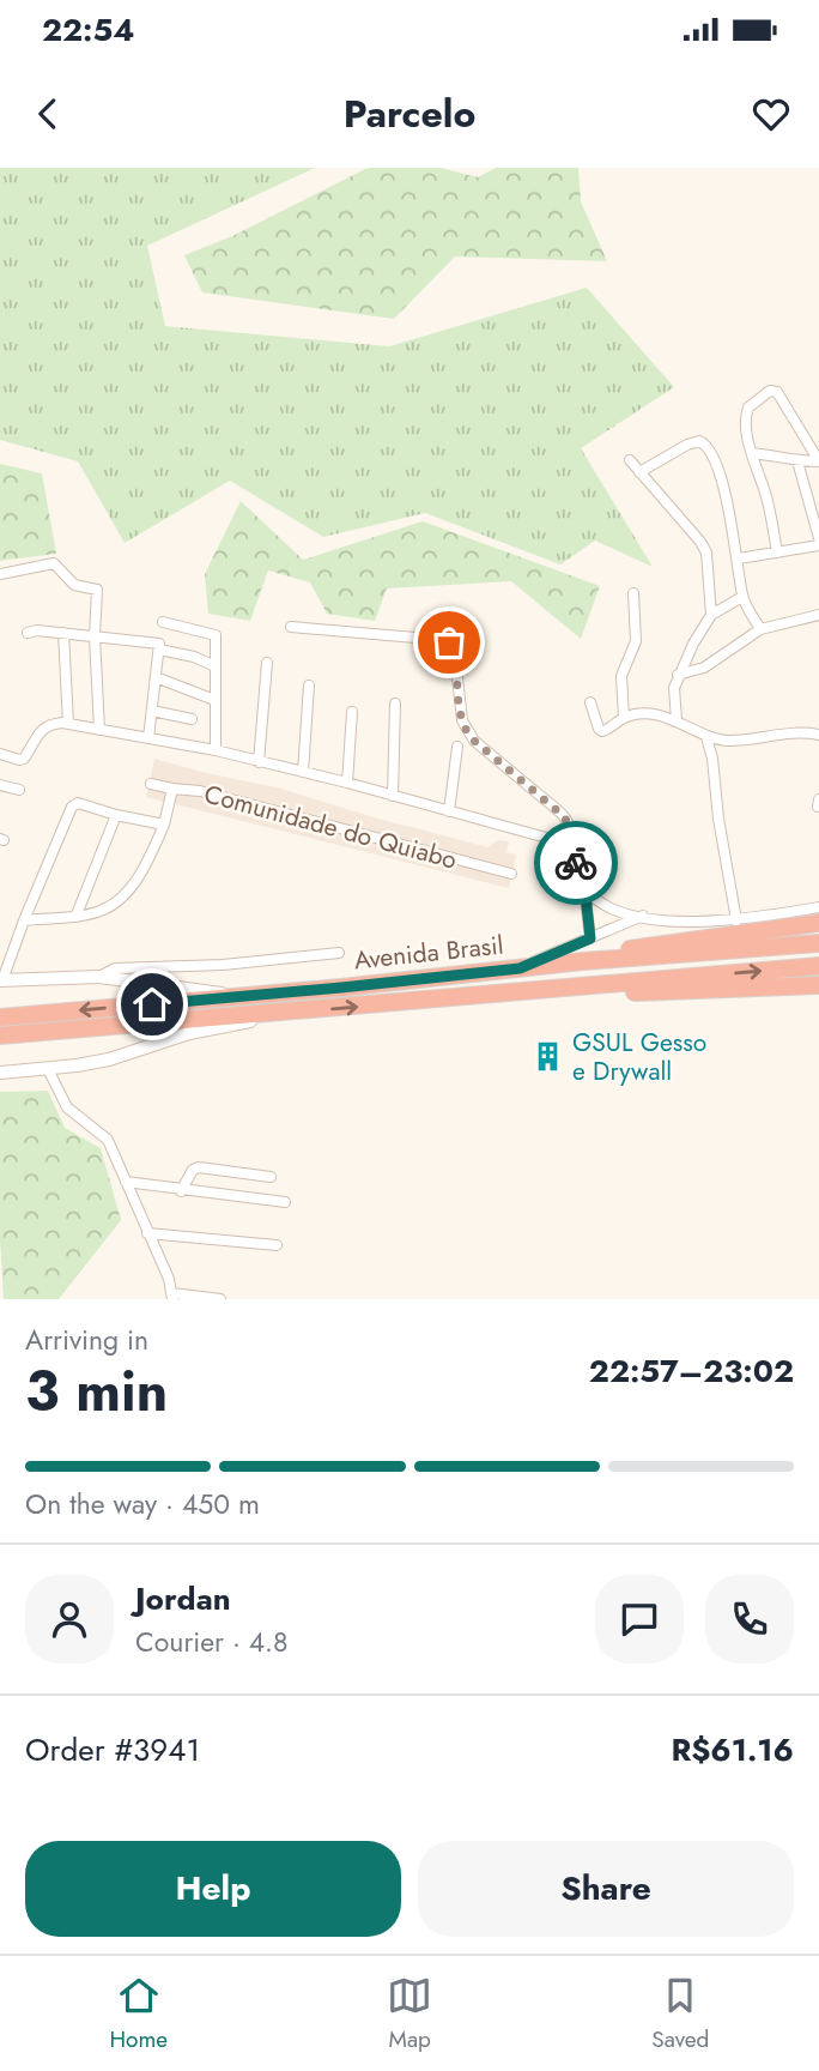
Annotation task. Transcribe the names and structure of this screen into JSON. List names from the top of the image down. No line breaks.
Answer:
{"streets":{"highway":["Avenida Brasil"],"street":["Comunidade do Quiabo"]},"places":{"building":["GSUL Gesso e Drywall"]},"page":{"status":"22:54","header":"Parcelo","heading":["3 min","Arriving in","22:57–23:02"],"panel":["Jordan","Courier · 4.8","Order #3941","R$61.16"],"bar":"On the way · 450 m","buttons":["Help","Share"],"tabs":["Home","Map","Saved"]}}
